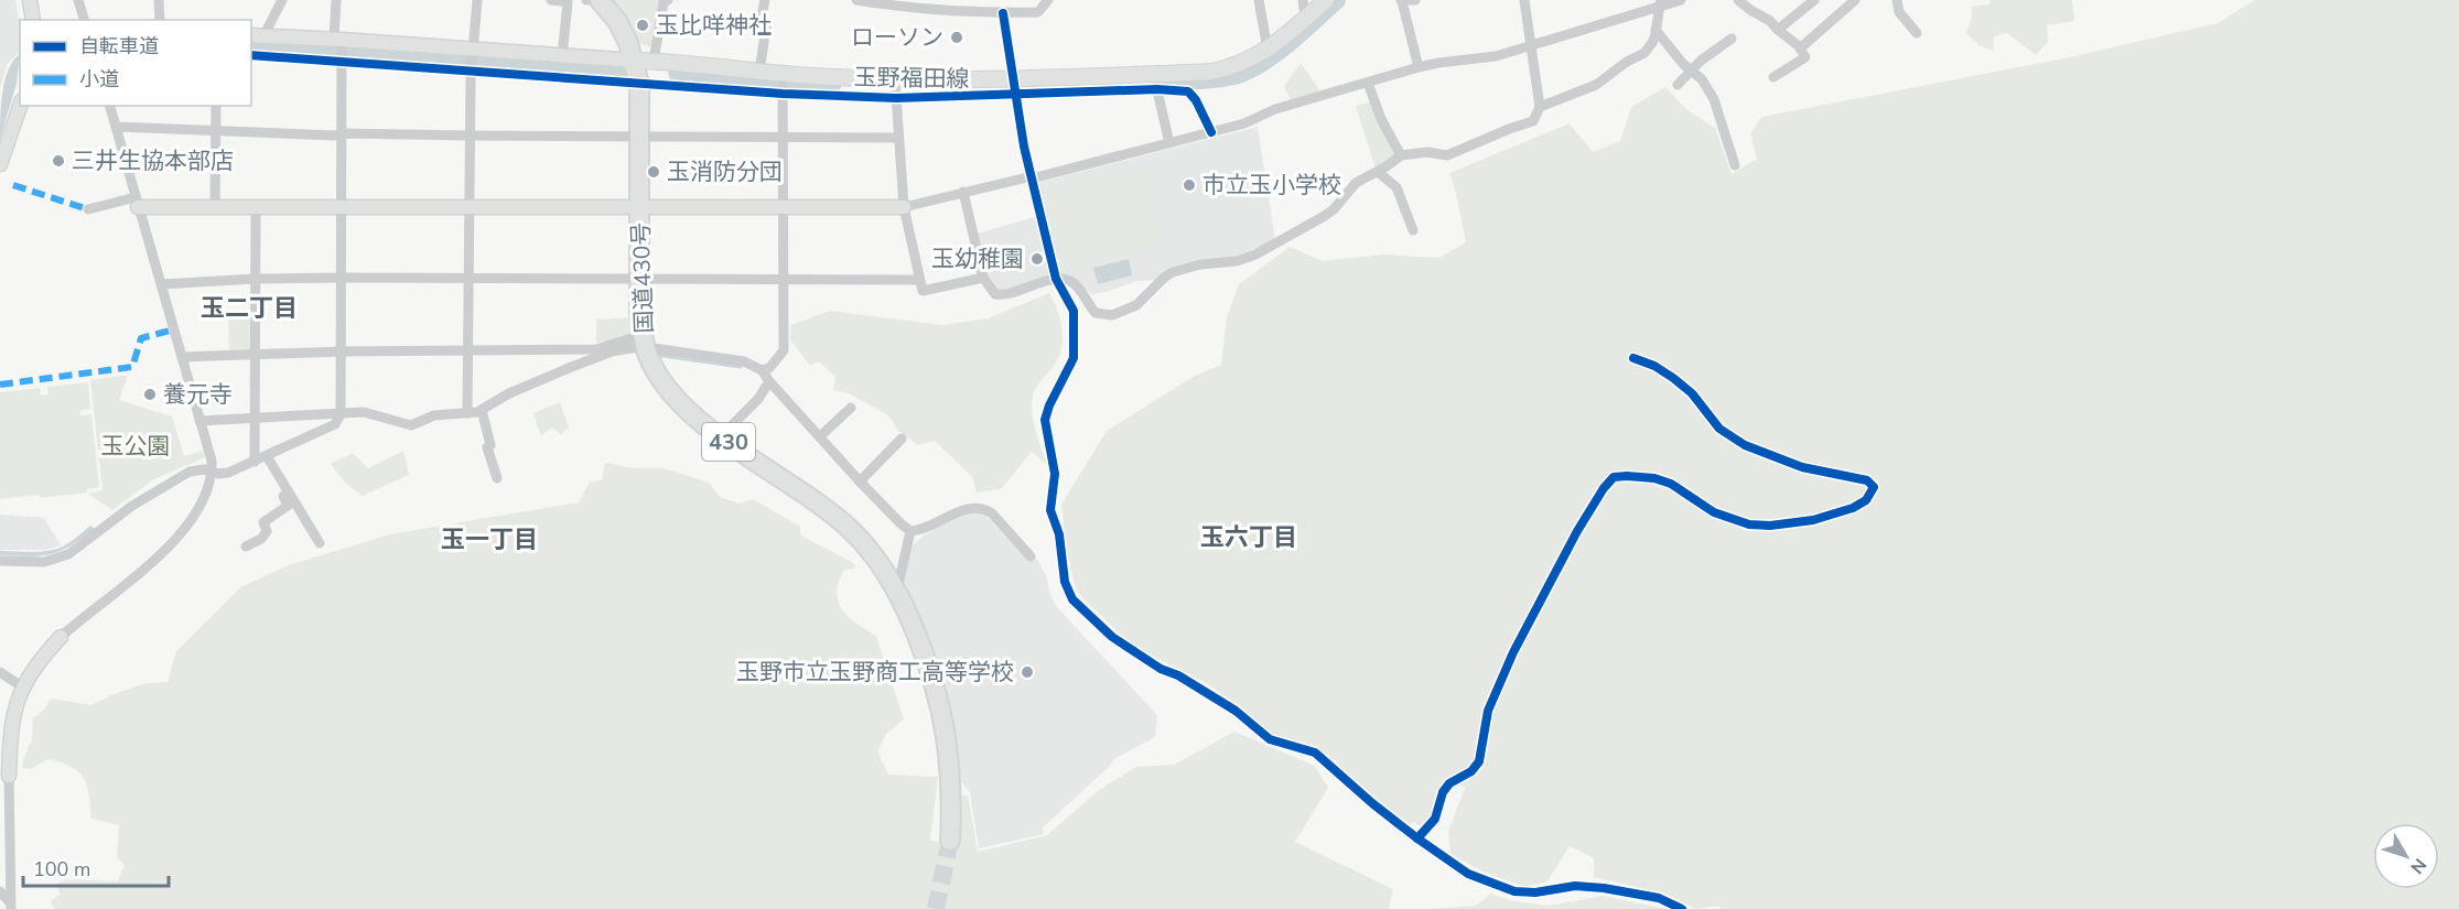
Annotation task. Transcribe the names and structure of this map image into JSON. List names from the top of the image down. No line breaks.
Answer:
{"streets":{"highway":["国道430号","430"],"main road":["玉野福田線"]},"crossings":[["玉野福田線","国道430号"]],"districts":["玉二丁目","玉六丁目","玉一丁目"],"parks":["玉公園"],"places":["玉比咩神社","ローソン","三井生協本部店","玉消防分団","市立玉小学校","玉幼稚園","養元寺","玉野市立玉野商工高等学校"],"legend":["自転車道","小道"],"scale_bar":"100 m","north":"bottom right"}
